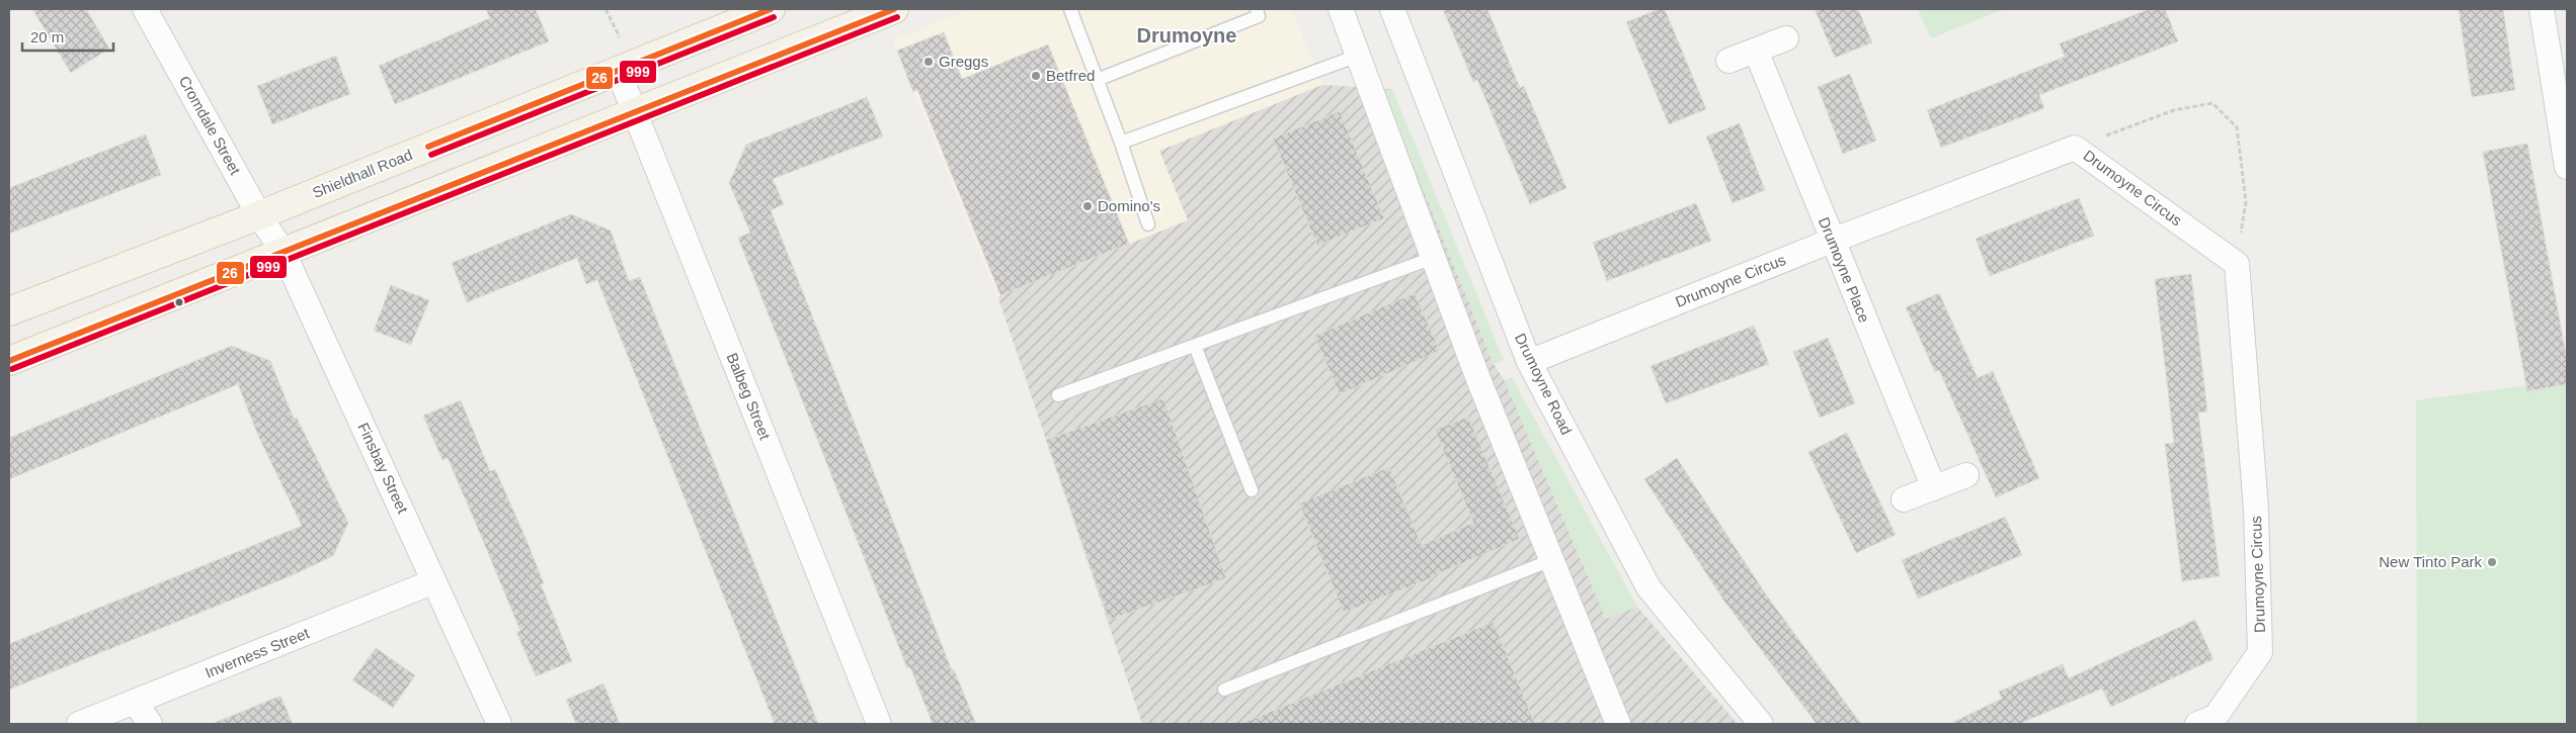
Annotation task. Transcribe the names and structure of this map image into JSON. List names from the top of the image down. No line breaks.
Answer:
{"streets":{"main road":["Shieldhall Road"],"street":["Cromdale Street","Drumoyne Circus","Drumoyne Place","Drumoyne Road","Balbeg Street","Finsbay Street","Inverness Street"]},"crossings":[["Cromdale Street","Shieldhall Road"],["Cromdale Street","Finsbay Street"],["Shieldhall Road","Balbeg Street"],["Shieldhall Road","Finsbay Street"],["Drumoyne Circus","Drumoyne Place"],["Drumoyne Circus","Drumoyne Road"],["Finsbay Street","Inverness Street"]],"districts":["Drumoyne"],"places":["Greggs","Betfred","Domino's","New Tinto Park"],"lines":["transit line 26","transit line 999"],"scale_bar":"20 m"}
